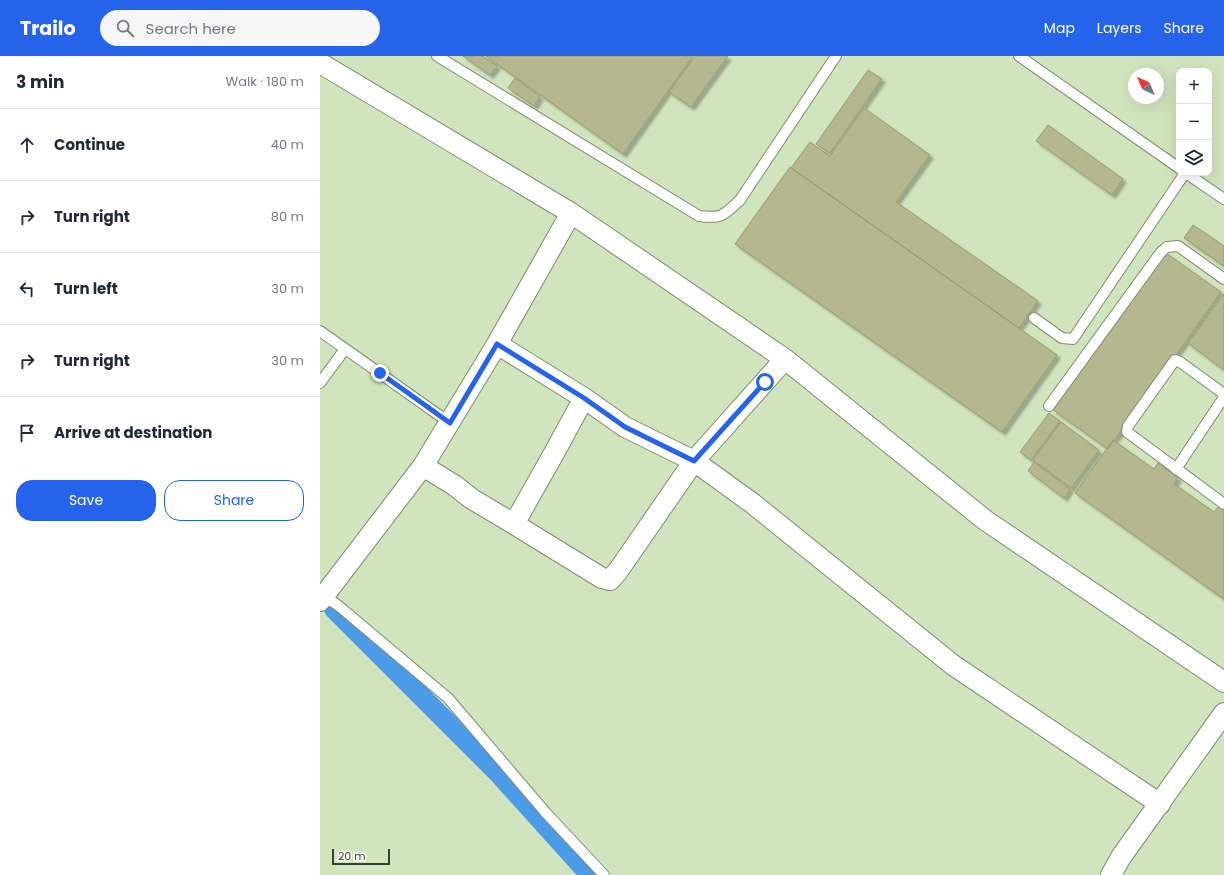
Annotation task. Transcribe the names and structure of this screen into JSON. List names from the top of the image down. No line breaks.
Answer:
{"scale_bar":"20 m","north":"top left","page":{"header":"Trailo","search":"Search here","nav":["Map","Layers","Share"],"heading":["3 min","Walk · 180 m"],"map_buttons":["+","−"],"list":[["Continue","40 m"],["Turn right","80 m"],["Turn left","30 m"],["Turn right","30 m"],"Arrive at destination"],"buttons":["Save","Share"],"scale":"20 m"}}
